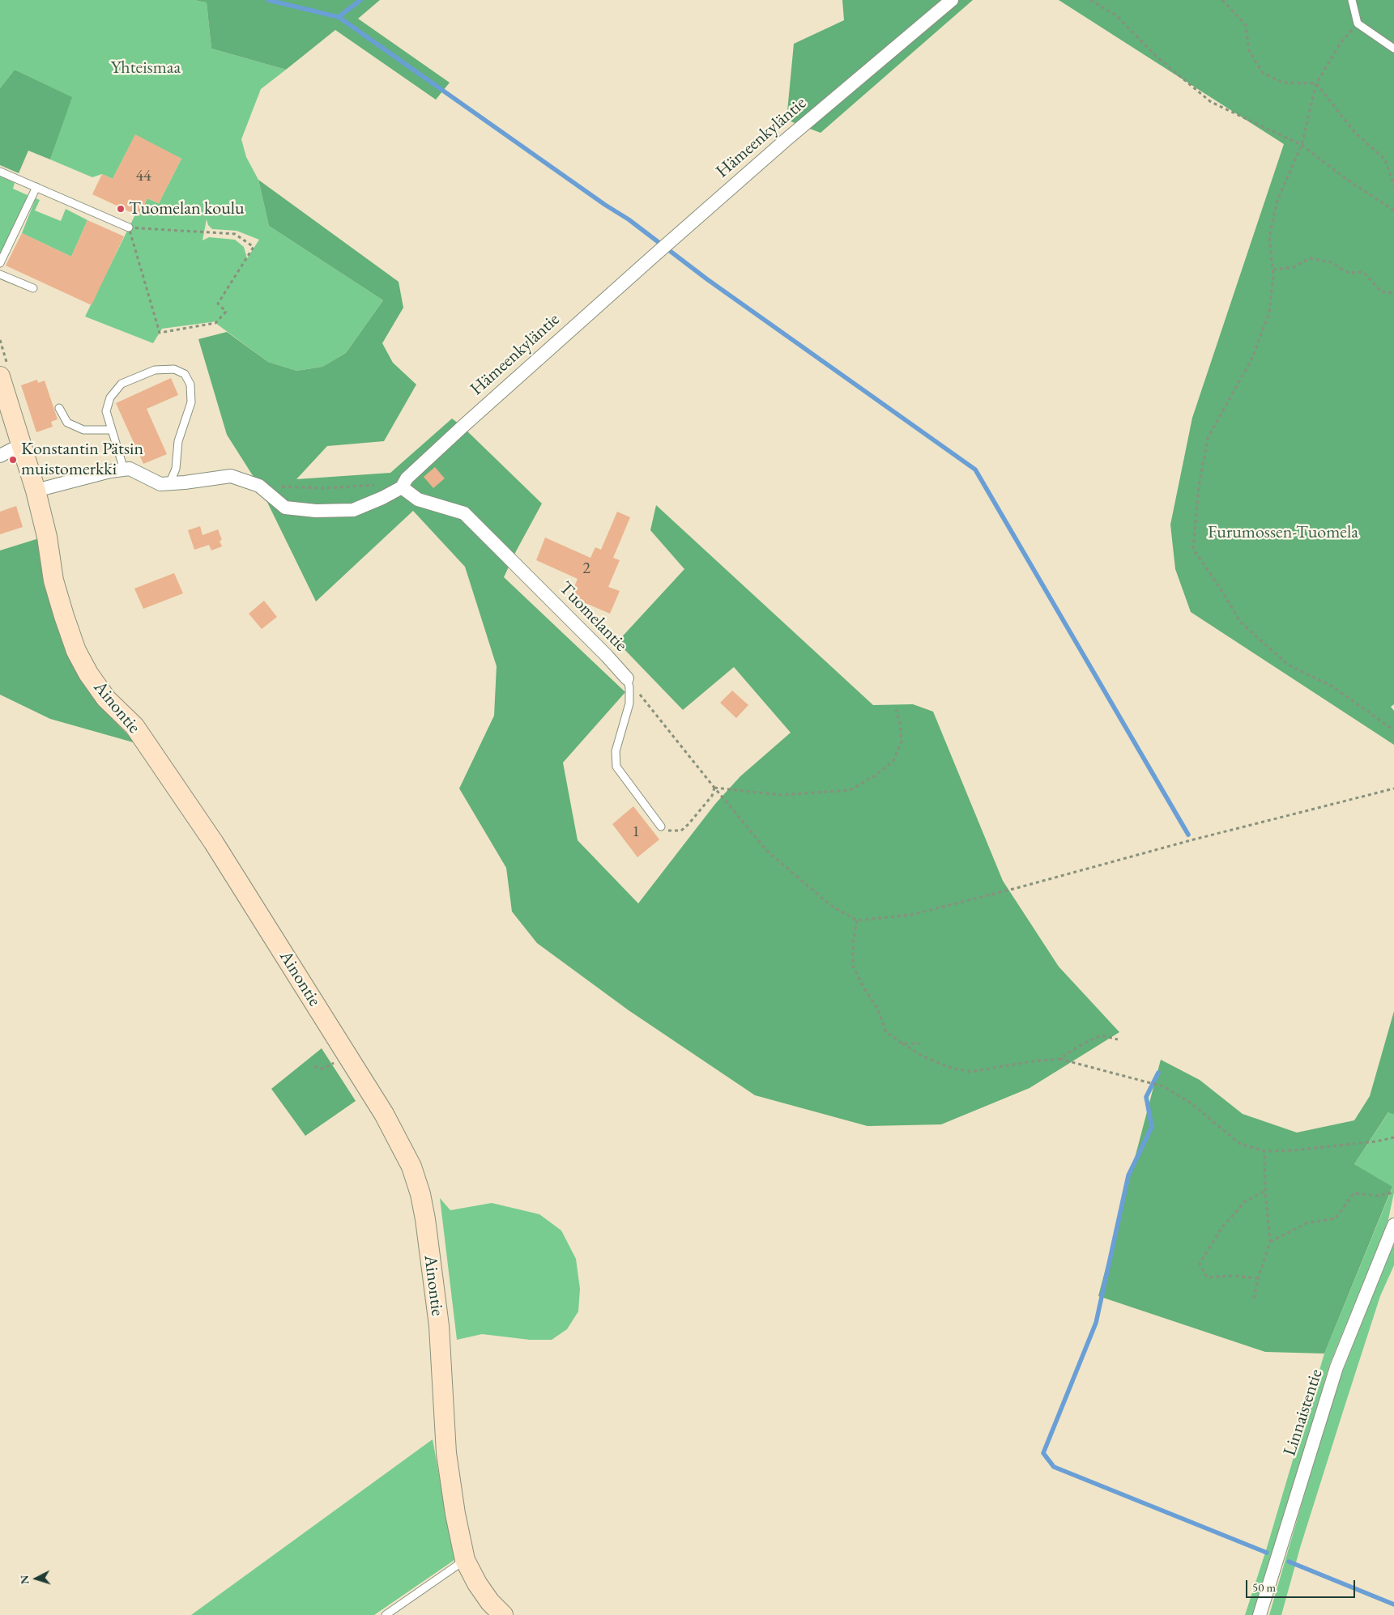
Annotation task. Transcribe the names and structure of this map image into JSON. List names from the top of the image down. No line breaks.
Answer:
{"streets":{"street":["Hämeenkyläntie","Tuomelantie","Ainontie","Linnaistentie"]},"crossings":[["Hämeenkyläntie","Tuomelantie"],["Hämeenkyläntie","Ainontie"]],"parks":["Yhteismaa","Furumossen-Tuomela"],"places":["Tuomelan koulu","Konstantin Pätsin muistomerkki"],"house_numbers":["44","2","1"],"scale_bar":"50 m","north":"left"}
